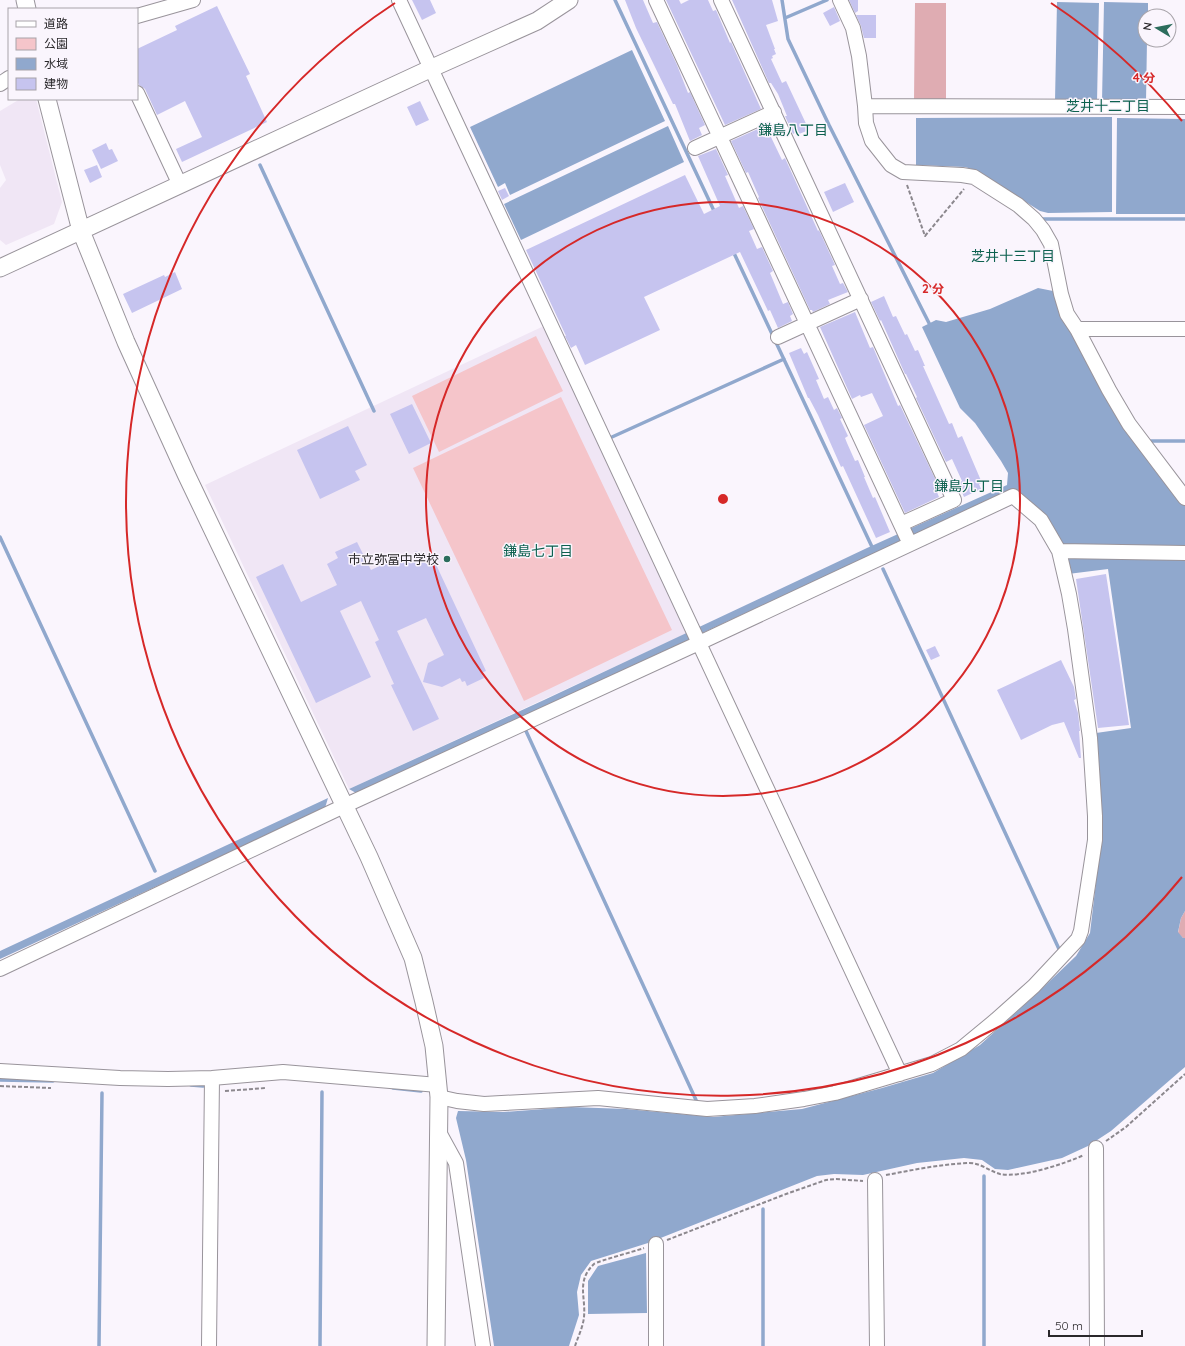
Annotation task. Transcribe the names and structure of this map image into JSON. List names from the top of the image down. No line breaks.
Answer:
{"districts":["芝井十二丁目","鎌島八丁目","芝井十三丁目","鎌島九丁目","鎌島七丁目"],"places":["市立弥冨中学校"],"legend":["道路","公園","水域","建物"],"scale_bar":"50 m","north":"left","rings":["4 分","2 分"]}
